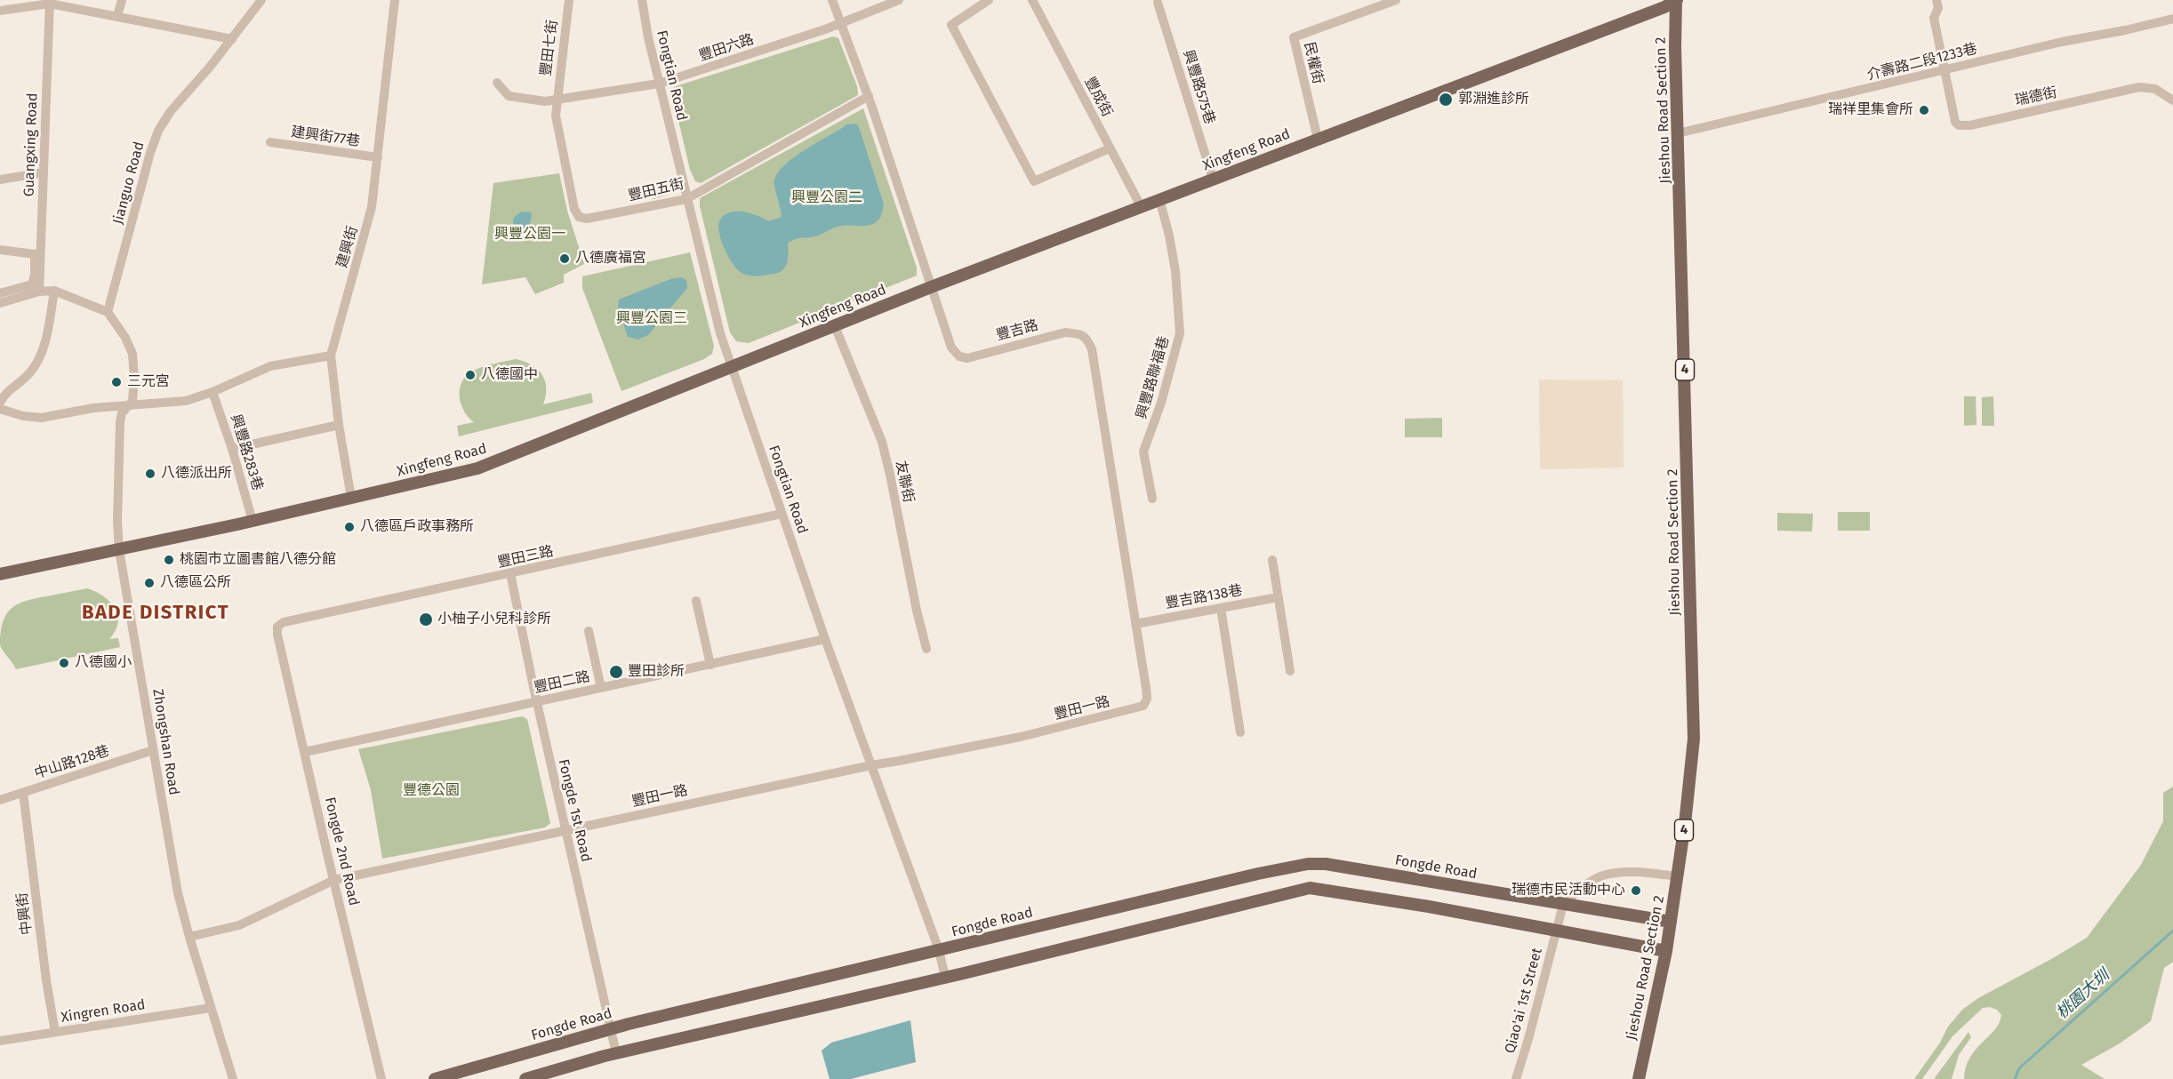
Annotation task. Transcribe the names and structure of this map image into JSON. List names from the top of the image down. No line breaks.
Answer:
{"streets":{"main road":["Jieshou Road Section 2","Xingfeng Road","4","Fongde Road"],"street":["豐田七街","豐田六路","介壽路二段1233巷","民權街","Fongtian Road","興豐路575巷","豐成街","瑞德街","建興街77巷","Guangxing Road","Jianguo Road","豐田五街","建興街","豐吉路","興豐路聯福巷","興豐路283巷","友聯街","豐田三路","豐吉路138巷","豐田二路","豐田一路","Zhongshan Road","中山路128巷","Fongde 1st Road","Fongde 2nd Road","中興街","Qiao'ai 1st Street","Xingren Road"]},"crossings":[["豐田七街","豐田六路"],["豐田七街","豐田五街"],["豐田六路","Fongtian Road"],["豐田六路","豐田五街"],["豐田六路","豐吉路"],["介壽路二段1233巷","瑞德街"],["介壽路二段1233巷","Jieshou Road Section 2"],["民權街","Xingfeng Road"],["Fongtian Road","Xingfeng Road"],["Fongtian Road","豐田五街"],["Fongtian Road","豐田三路"],["Fongtian Road","豐田二路"],["Fongtian Road","豐田一路"],["Fongtian Road","Fongde Road"],["興豐路575巷","Xingfeng Road"],["豐成街","Xingfeng Road"],["Jieshou Road Section 2","Xingfeng Road"],["Jieshou Road Section 2","Fongde Road"],["建興街77巷","建興街"],["Xingfeng Road","建興街"],["Xingfeng Road","豐吉路"],["Xingfeng Road","興豐路聯福巷"],["Xingfeng Road","興豐路283巷"],["Xingfeng Road","友聯街"],["Xingfeng Road","Zhongshan Road"],["Jianguo Road","Zhongshan Road"],["豐田五街","豐吉路"],["豐吉路","豐吉路138巷"],["豐吉路","豐田一路"],["豐田三路","Fongde 1st Road"],["豐田三路","Fongde 2nd Road"],["豐田二路","Fongde 1st Road"],["豐田二路","Fongde 2nd Road"],["豐田一路","Zhongshan Road"],["豐田一路","Fongde 1st Road"],["豐田一路","Fongde 2nd Road"],["Zhongshan Road","中山路128巷"],["Zhongshan Road","Xingren Road"],["中山路128巷","中興街"],["Fongde 1st Road","Fongde Road"],["中興街","Xingren Road"]],"districts":["BADE DISTRICT"],"water":["桃園大圳"],"parks":["興豐公園二","興豐公園一","興豐公園三","豐德公園"],"places":["郭淵進診所","瑞祥里集會所","八德廣福宮","八德國中","三元宮","八德派出所","八德區戶政事務所","桃園市立圖書館八德分館","八德區公所","小柚子小兒科診所","八德國小","豐田診所","瑞德市民活動中心"]}
